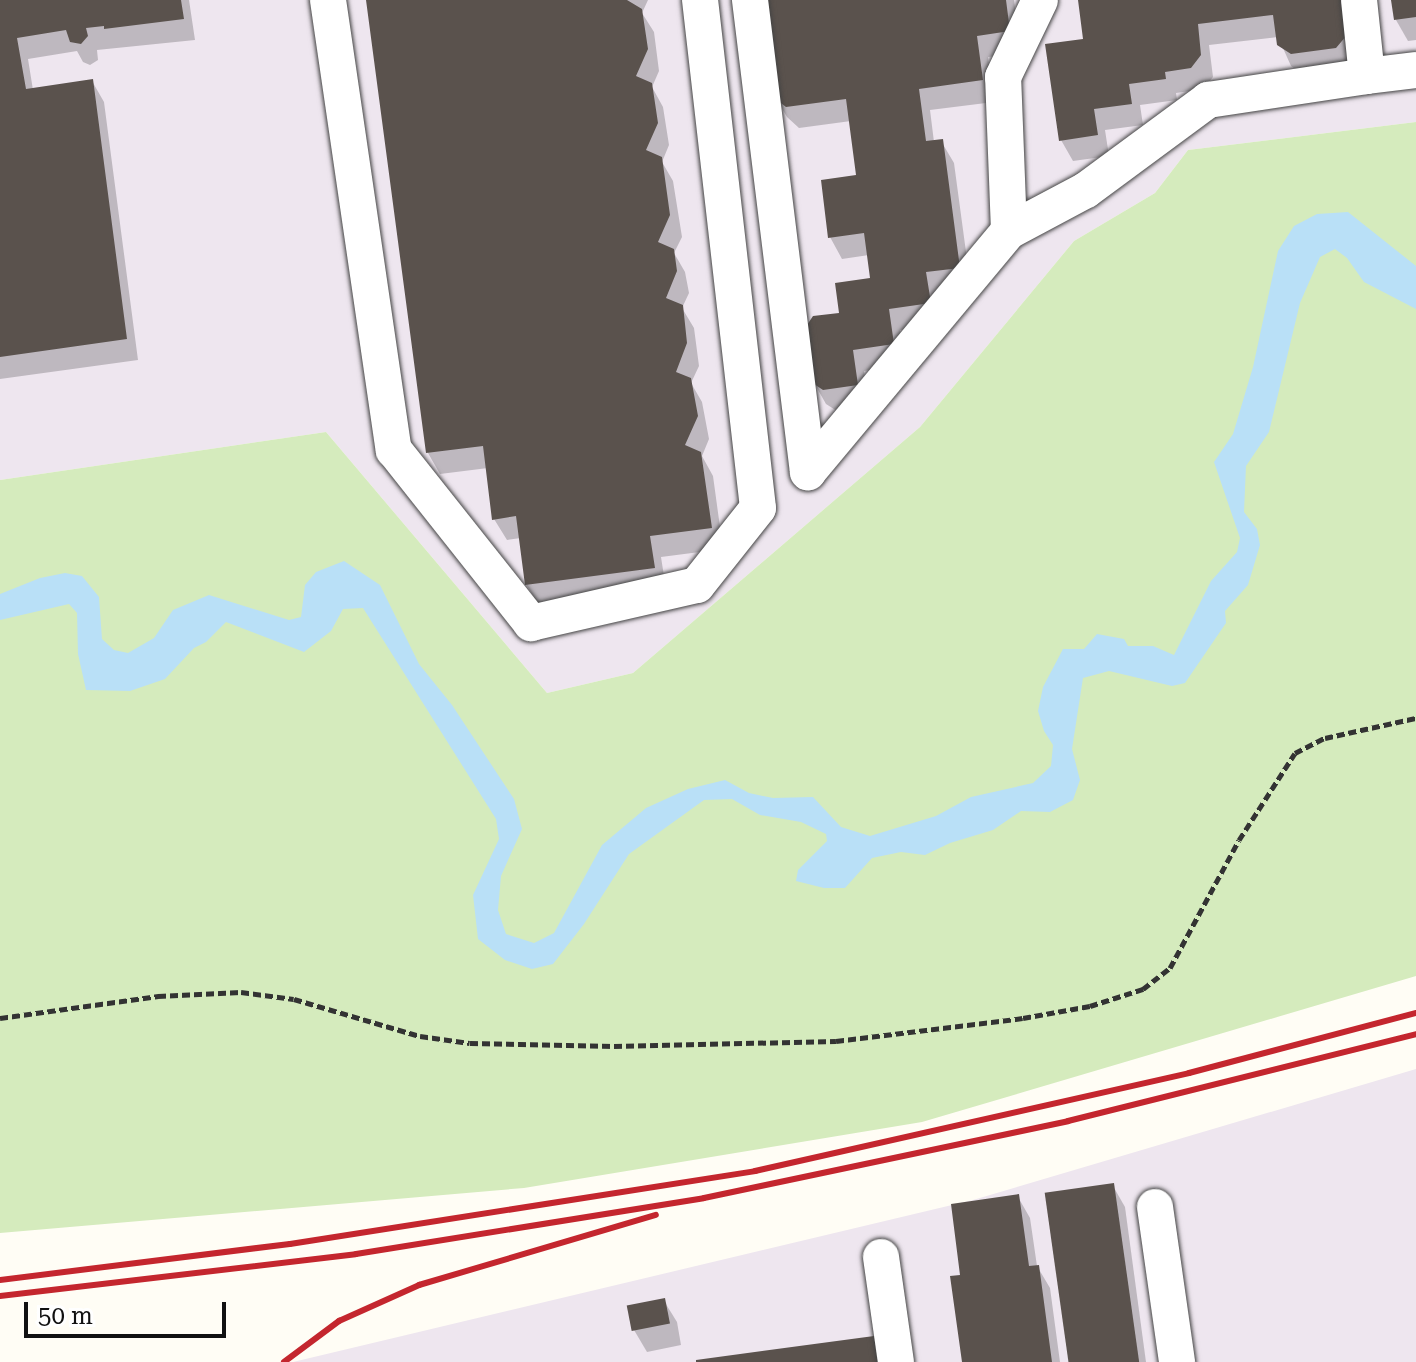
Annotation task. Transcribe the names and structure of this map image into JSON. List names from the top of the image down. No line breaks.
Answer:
{"scale_bar":"50 m"}
